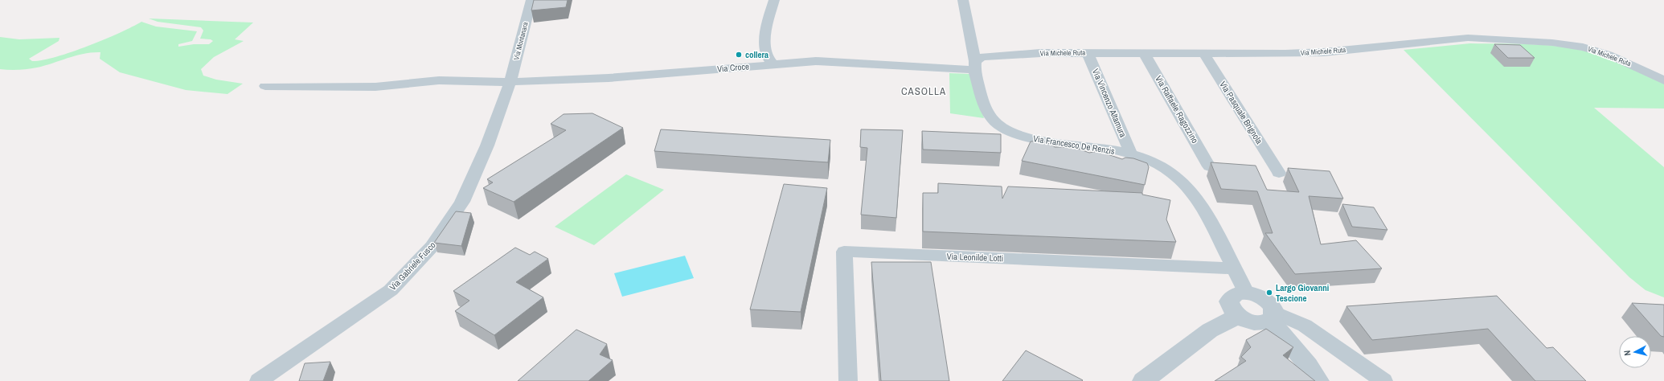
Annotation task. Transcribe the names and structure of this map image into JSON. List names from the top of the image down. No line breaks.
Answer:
{"streets":{"street":["Via Montanara","Via Michele Ruta","Via Croce","Via Vincenzo Altamura","Via Raffaele Ragozzino","Via Pasquale Brignola","Via Francesco De Renzis","Via Leonilde Lotti","Via Gabriele Fusco"]},"crossings":[["Via Montanara","Via Croce"],["Via Montanara","Via Gabriele Fusco"],["Via Michele Ruta","Via Croce"],["Via Michele Ruta","Via Vincenzo Altamura"],["Via Michele Ruta","Via Raffaele Ragozzino"],["Via Michele Ruta","Via Pasquale Brignola"],["Via Michele Ruta","Via Francesco De Renzis"],["Via Croce","Via Francesco De Renzis"],["Via Croce","Via Gabriele Fusco"],["Via Vincenzo Altamura","Via Francesco De Renzis"],["Via Francesco De Renzis","Via Leonilde Lotti"]],"districts":["CASOLLA"],"places":["collera","Largo Giovanni Tescione"],"north":"left"}
